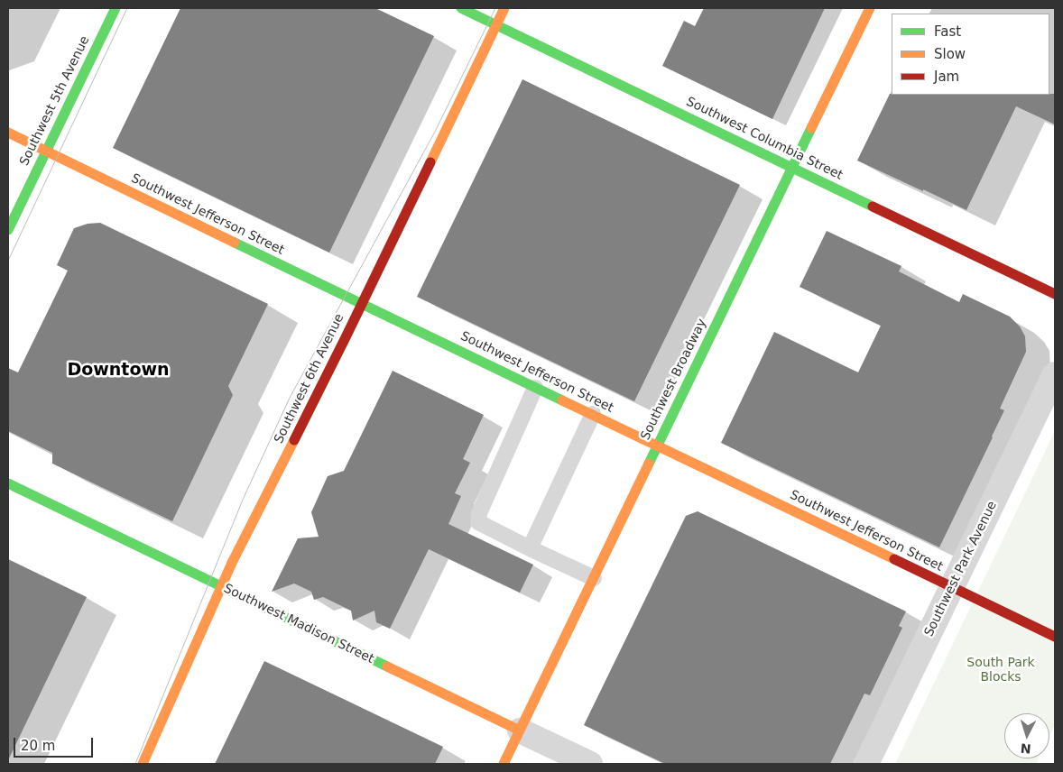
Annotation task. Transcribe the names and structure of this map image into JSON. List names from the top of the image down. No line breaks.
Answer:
{"streets":{"main road":["Southwest 5th Avenue","Southwest Columbia Street","Southwest Jefferson Street","Southwest 6th Avenue","Southwest Broadway","Southwest Madison Street"],"street":["Southwest Park Avenue"]},"crossings":[["Southwest 5th Avenue","Southwest Jefferson Street"],["Southwest Columbia Street","Southwest 6th Avenue"],["Southwest Columbia Street","Southwest Broadway"],["Southwest Jefferson Street","Southwest 6th Avenue"],["Southwest Jefferson Street","Southwest Broadway"],["Southwest Jefferson Street","Southwest Park Avenue"],["Southwest 6th Avenue","Southwest Madison Street"],["Southwest Broadway","Southwest Madison Street"]],"districts":["Downtown"],"parks":["South Park Blocks"],"legend":["Fast","Slow","Jam"],"scale_bar":"20 m","north":"bottom"}
